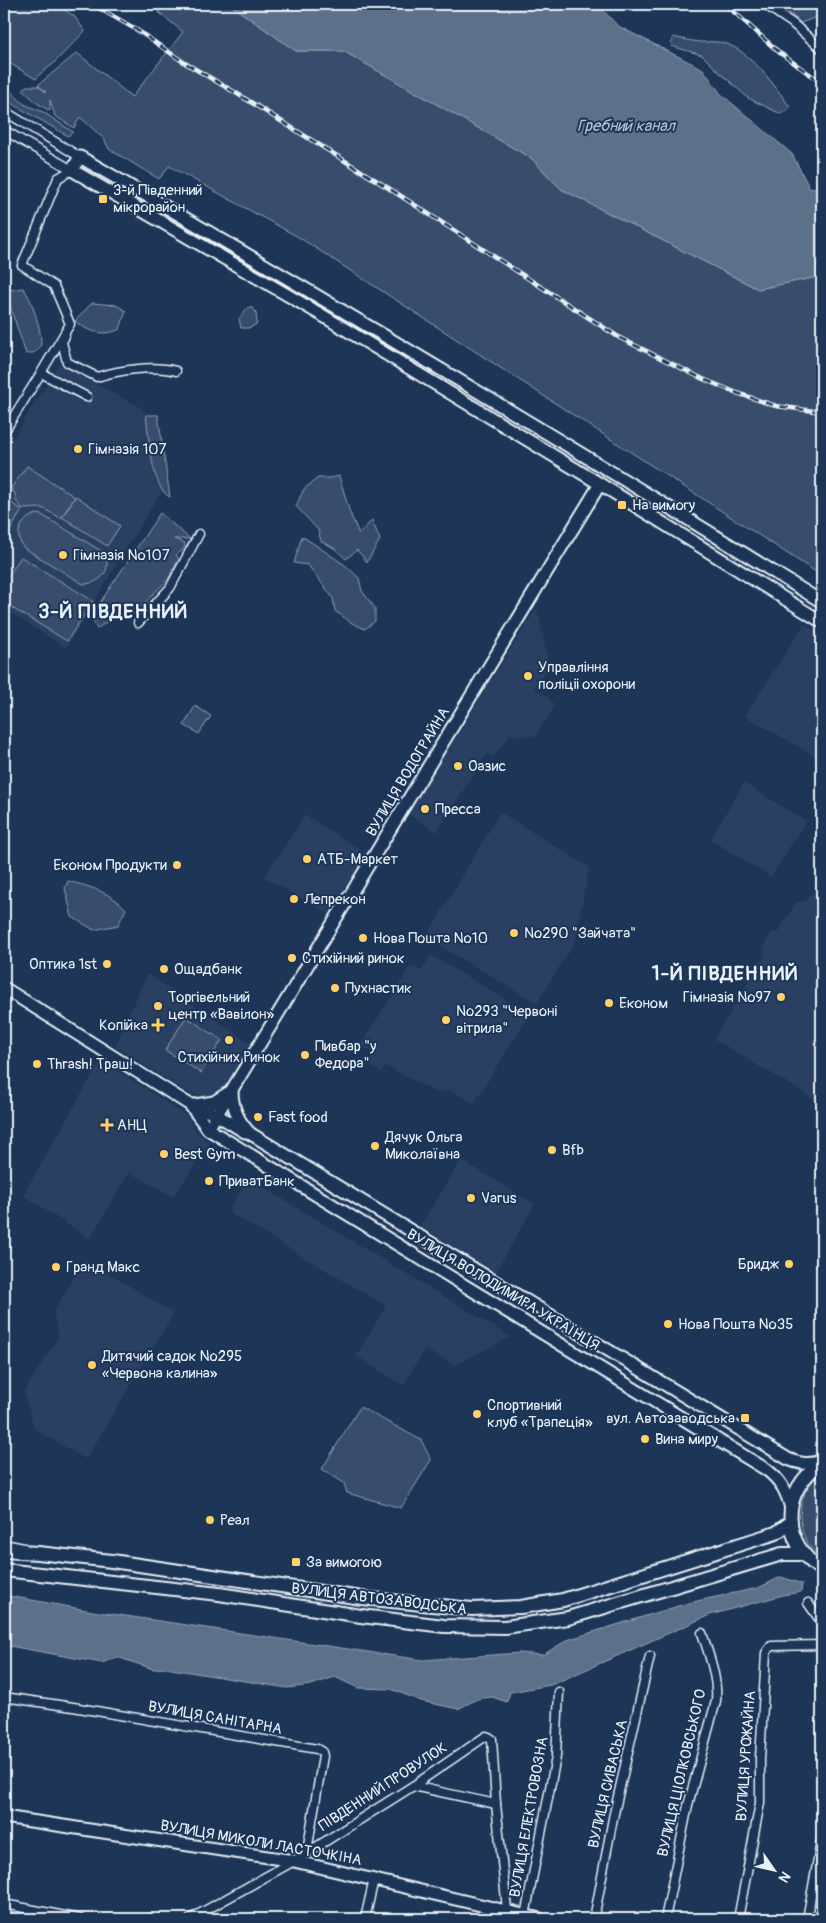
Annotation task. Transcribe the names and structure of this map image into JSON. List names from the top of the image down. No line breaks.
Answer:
{"streets":{"main road":["ВУЛИЦЯ ВОЛОДИМИРА УКРАЇНЦЯ","ВУЛИЦЯ АВТОЗАВОДСЬКА"],"street":["ВУЛИЦЯ ВОДОГРАЙНА","ВУЛИЦЯ САНІТАРНА","ВУЛИЦЯ УРОЖАЙНА","ВУЛИЦЯ ЦІОЛКОВСЬКОГО","ВУЛИЦЯ СИВАСЬКА","ПІВДЕННИЙ ПРОВУЛОК","ВУЛИЦЯ ЕЛЕКТРОВОЗНА","ВУЛИЦЯ МИКОЛИ ЛАСТОЧКІНА"]},"crossings":[["ВУЛИЦЯ ВОДОГРАЙНА","ВУЛИЦЯ ВОЛОДИМИРА УКРАЇНЦЯ"],["ВУЛИЦЯ ВОЛОДИМИРА УКРАЇНЦЯ","ВУЛИЦЯ АВТОЗАВОДСЬКА"],["ВУЛИЦЯ САНІТАРНА","ПІВДЕННИЙ ПРОВУЛОК"],["ПІВДЕННИЙ ПРОВУЛОК","ВУЛИЦЯ МИКОЛИ ЛАСТОЧКІНА"],["ВУЛИЦЯ ЕЛЕКТРОВОЗНА","ВУЛИЦЯ МИКОЛИ ЛАСТОЧКІНА"]],"districts":["3-Й ПІВДЕННИЙ","1-Й ПІВДЕННИЙ"],"water":["Гребний канал"],"places":{"transit":["3-й Південний мікрорайон","На вимогу","вул. Автозаводська","За вимогою"],"other":["Гімназія 107","Гімназія №107","Управлiння полiцii охорони","Оазис","Пресса","АТБ-Маркет","Економ Продукти","Лепрекон","№290 \"Зайчата\"","Нова Пошта №10","Стихійний ринок","Оптика 1st","Ощадбанк","Пухнастик","Гімназія №97","Економ","Торгівельний центр «Вавілон»","№293 \"Червоні вітрила\"","Стихійних Ринок","Пивбар \"у Федора\"","Thrash! Траш!","Fast food","Дячук Ольга Миколаївна","Bfb","Best Gym","ПриватБанк","Varus","Бридж","Гранд Макс","Нова Пошта №35","Дитячий садок №295 «Червона калина»","Спортивний клуб «Трапеція»","Вина миру","Реал"],"health":["Копійка","АНЦ"]},"north":"bottom right"}
